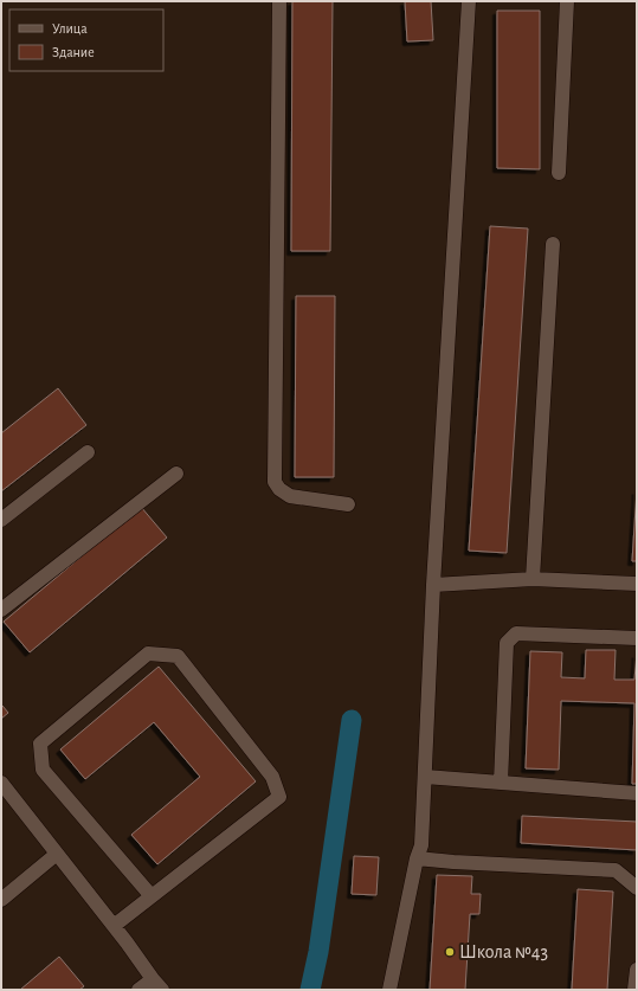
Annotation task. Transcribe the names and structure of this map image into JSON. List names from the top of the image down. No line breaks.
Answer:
{"places":["Школа №43"],"legend":["Улица","Здание"]}
